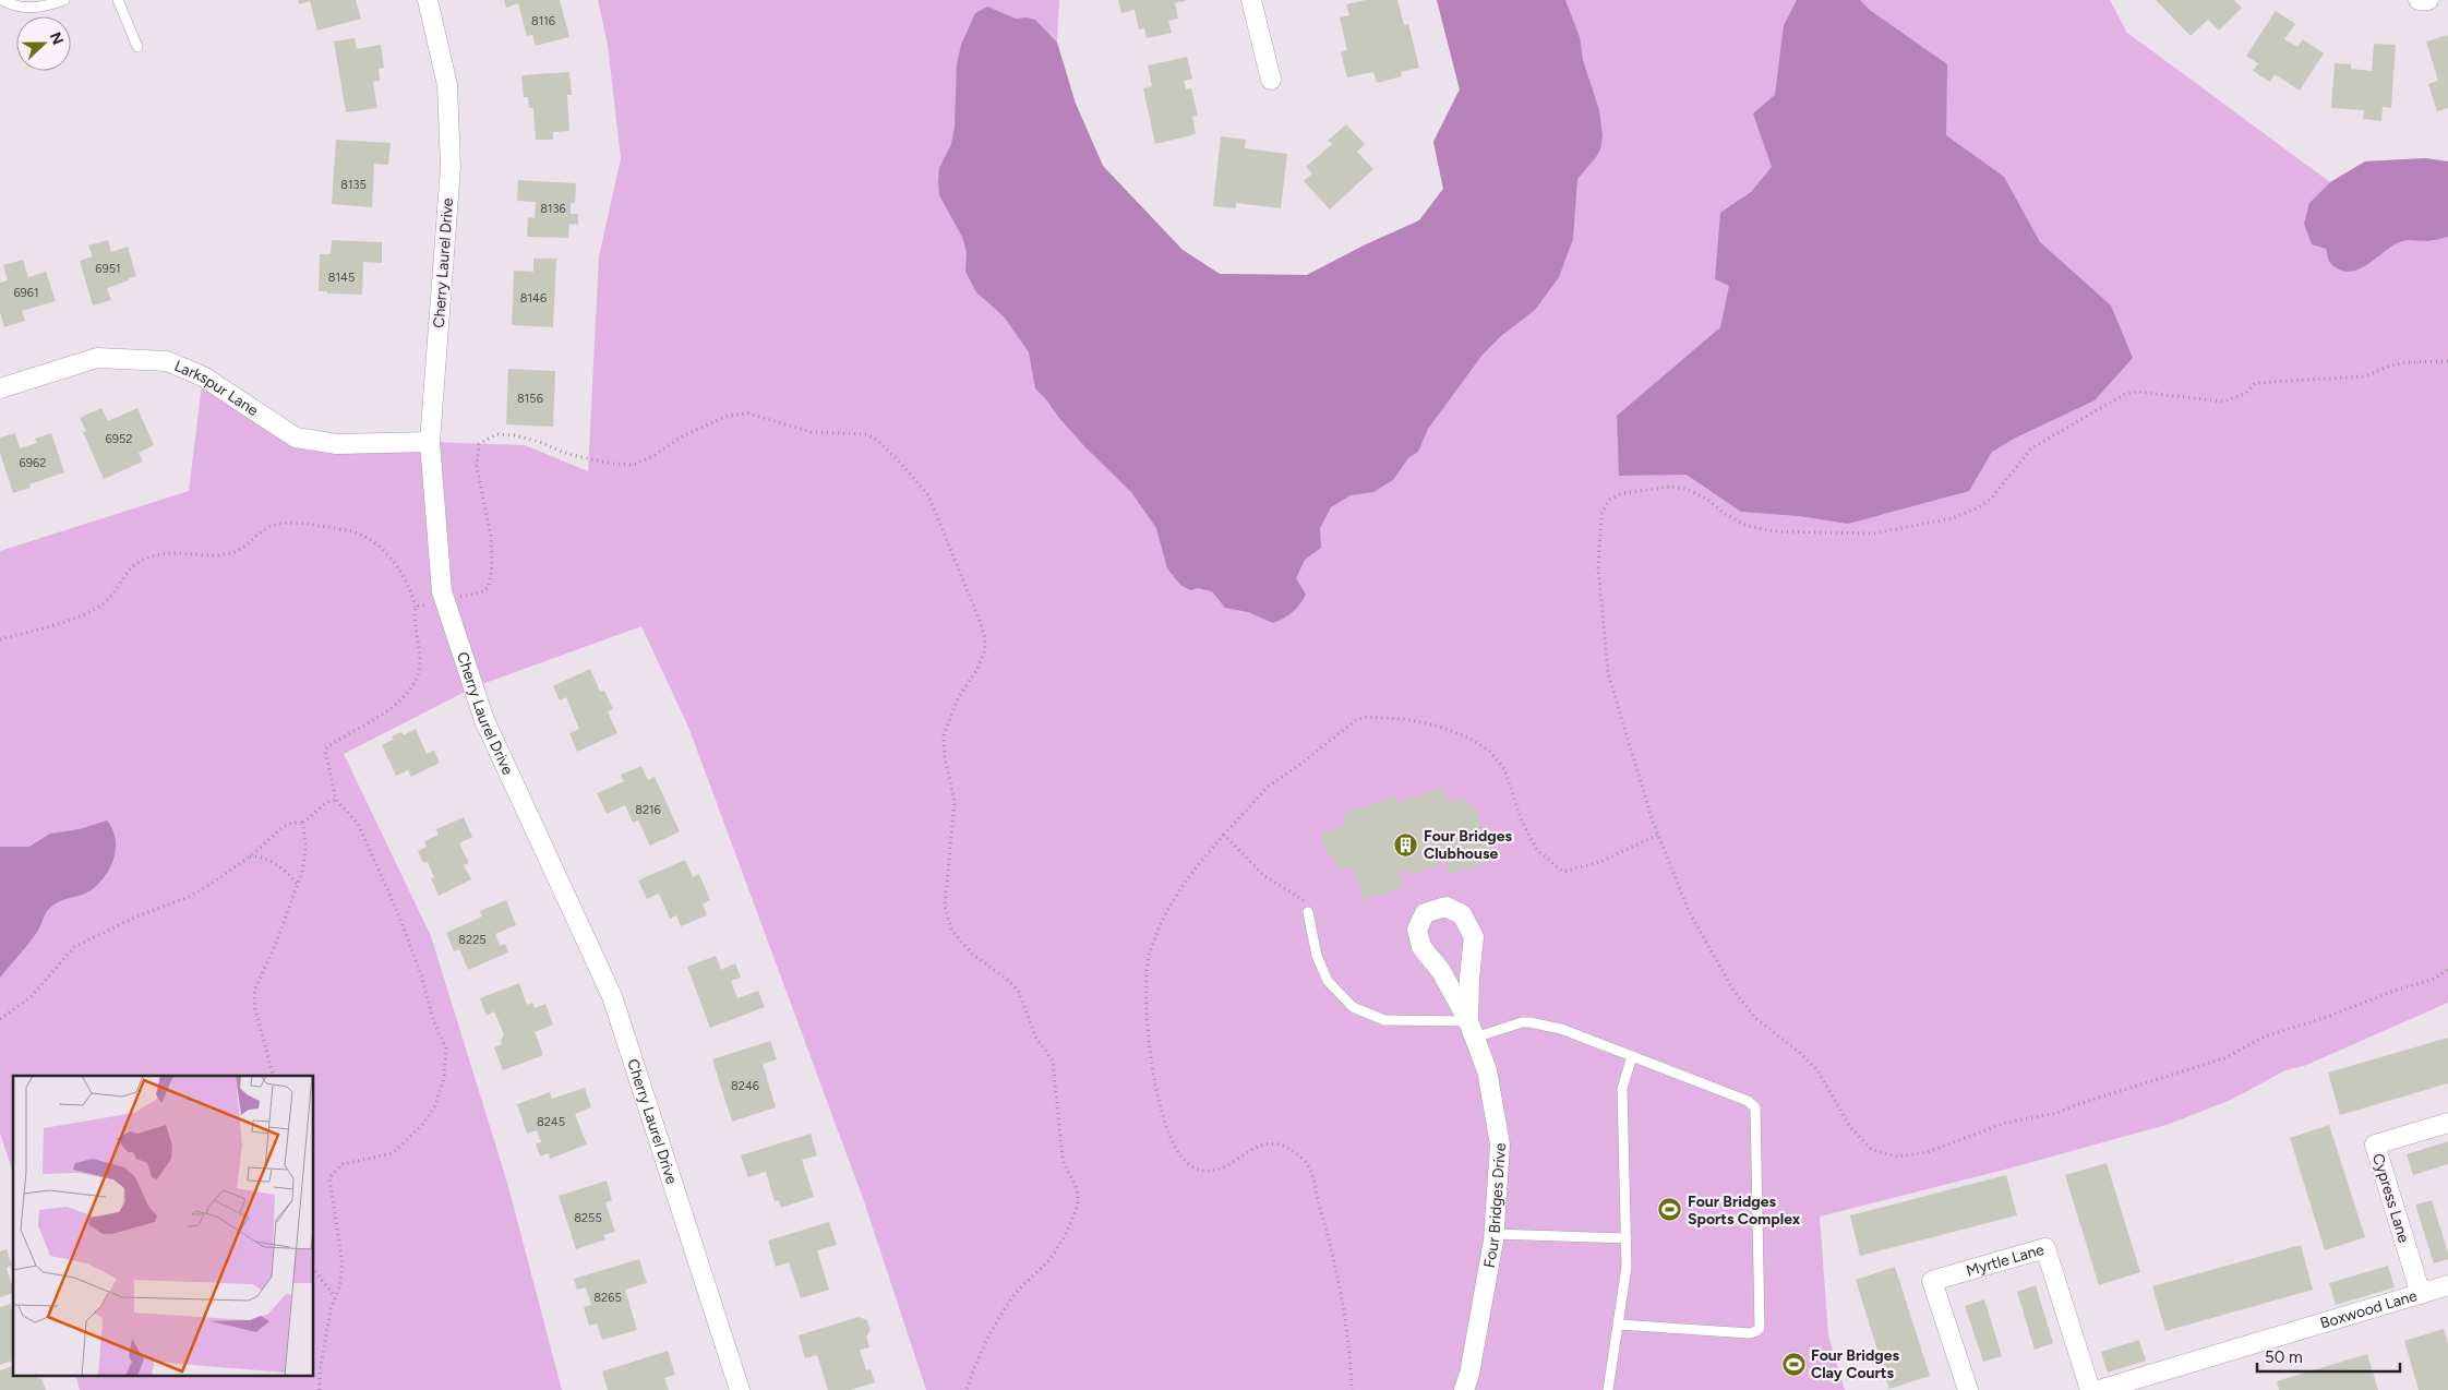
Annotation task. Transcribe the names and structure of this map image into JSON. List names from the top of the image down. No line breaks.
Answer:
{"streets":{"street":["Cherry Laurel Drive","Larkspur Lane","Cypress Lane","Four Bridges Drive","Myrtle Lane","Boxwood Lane"]},"crossings":[["Cherry Laurel Drive","Larkspur Lane"],["Cypress Lane","Boxwood Lane"]],"places":{"building":["Four Bridges Clubhouse"],"sports":["Four Bridges Sports Complex","Four Bridges Clay Courts"]},"house_numbers":["8116","8135","8136","6951","8145","6961","8146","8156","6952","6962","8216","8225","8246","8245","8255","8265"],"scale_bar":"50 m","north":"right"}
